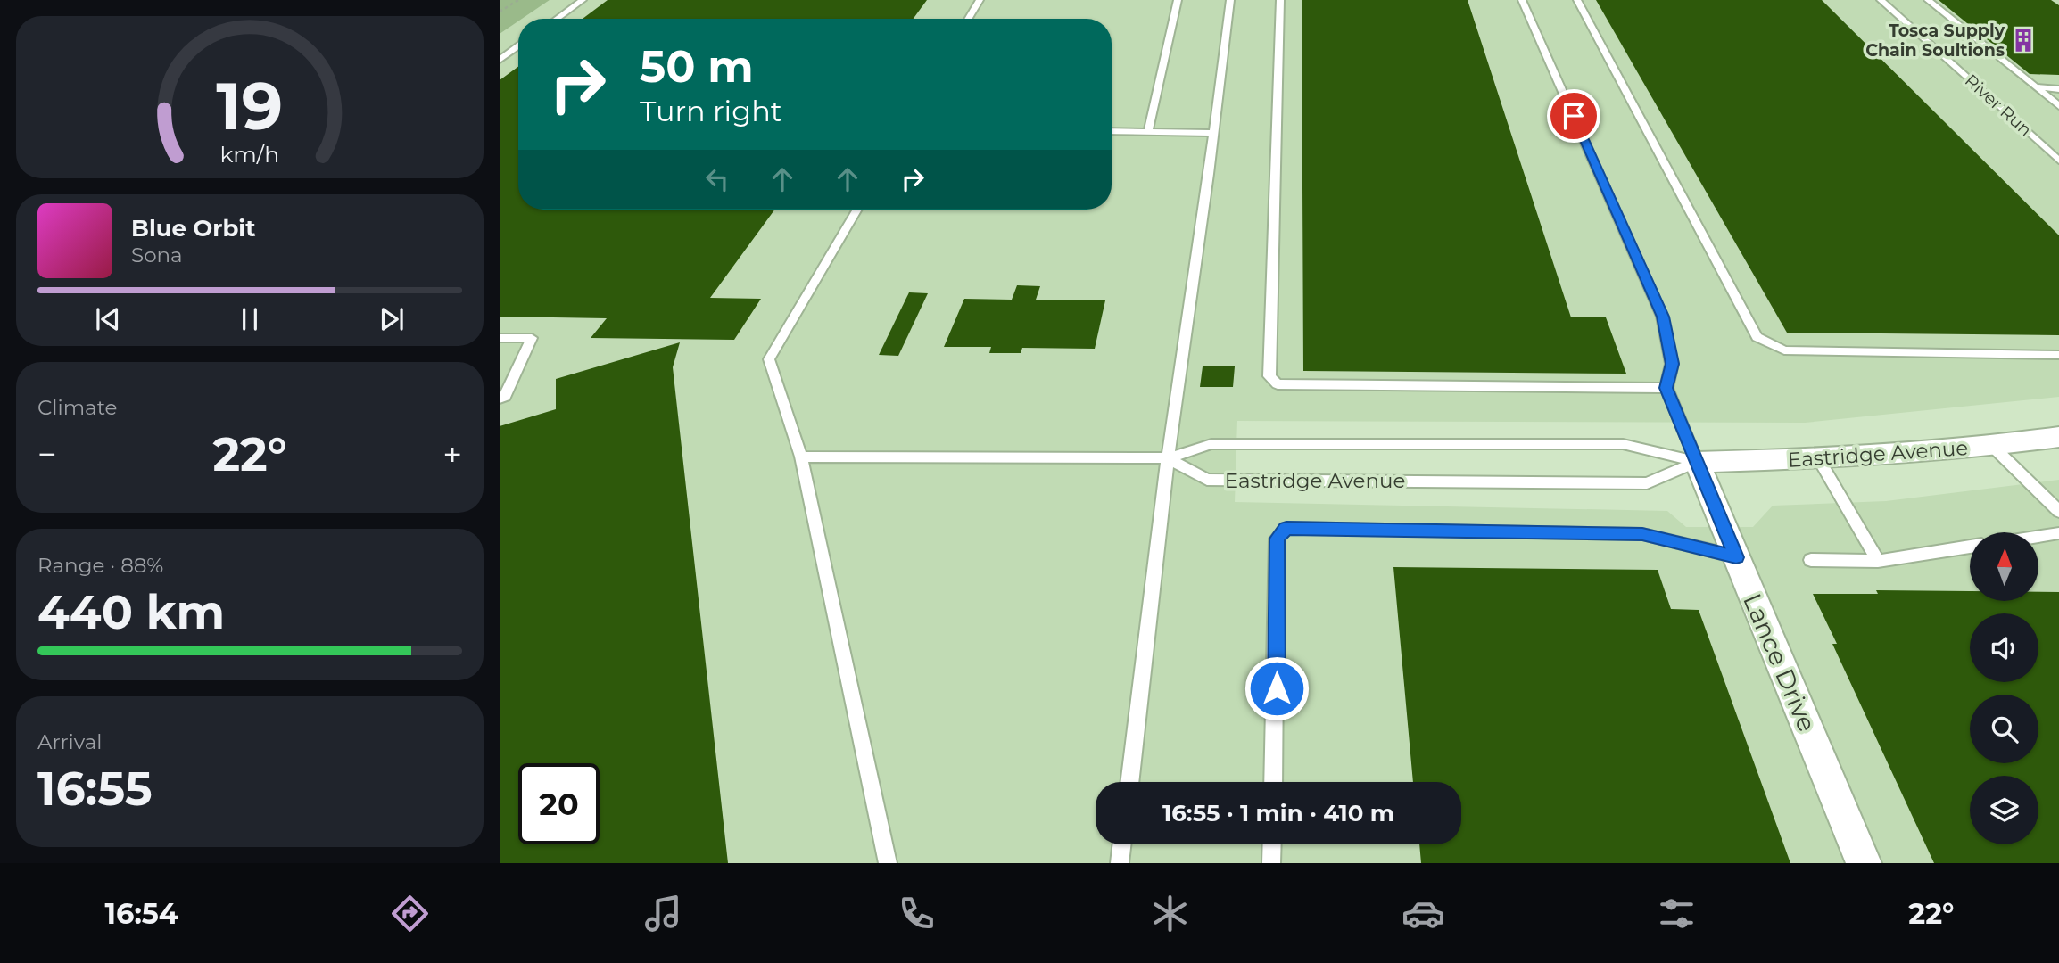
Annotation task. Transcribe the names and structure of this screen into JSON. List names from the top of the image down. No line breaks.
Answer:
{"streets":{"street":["Eastridge Avenue","Lance Drive"],"lane":["River Run"]},"crossings":[["Eastridge Avenue","Lance Drive"]],"places":{"building":["Tosca Supply Chain Soultions"]},"north":"top","page":{"turn":["50 m","Turn right"],"song":["Blue Orbit","Sona"],"tile":["Climate",["Range · 88%","440 km"],["Arrival","16:55"]],"heat":["−","22°","+"],"limit":"20","trip":"16:55 · 1 min · 410 m","tabs":["16:54","22°"],"gauge":["19","km/h"]}}
